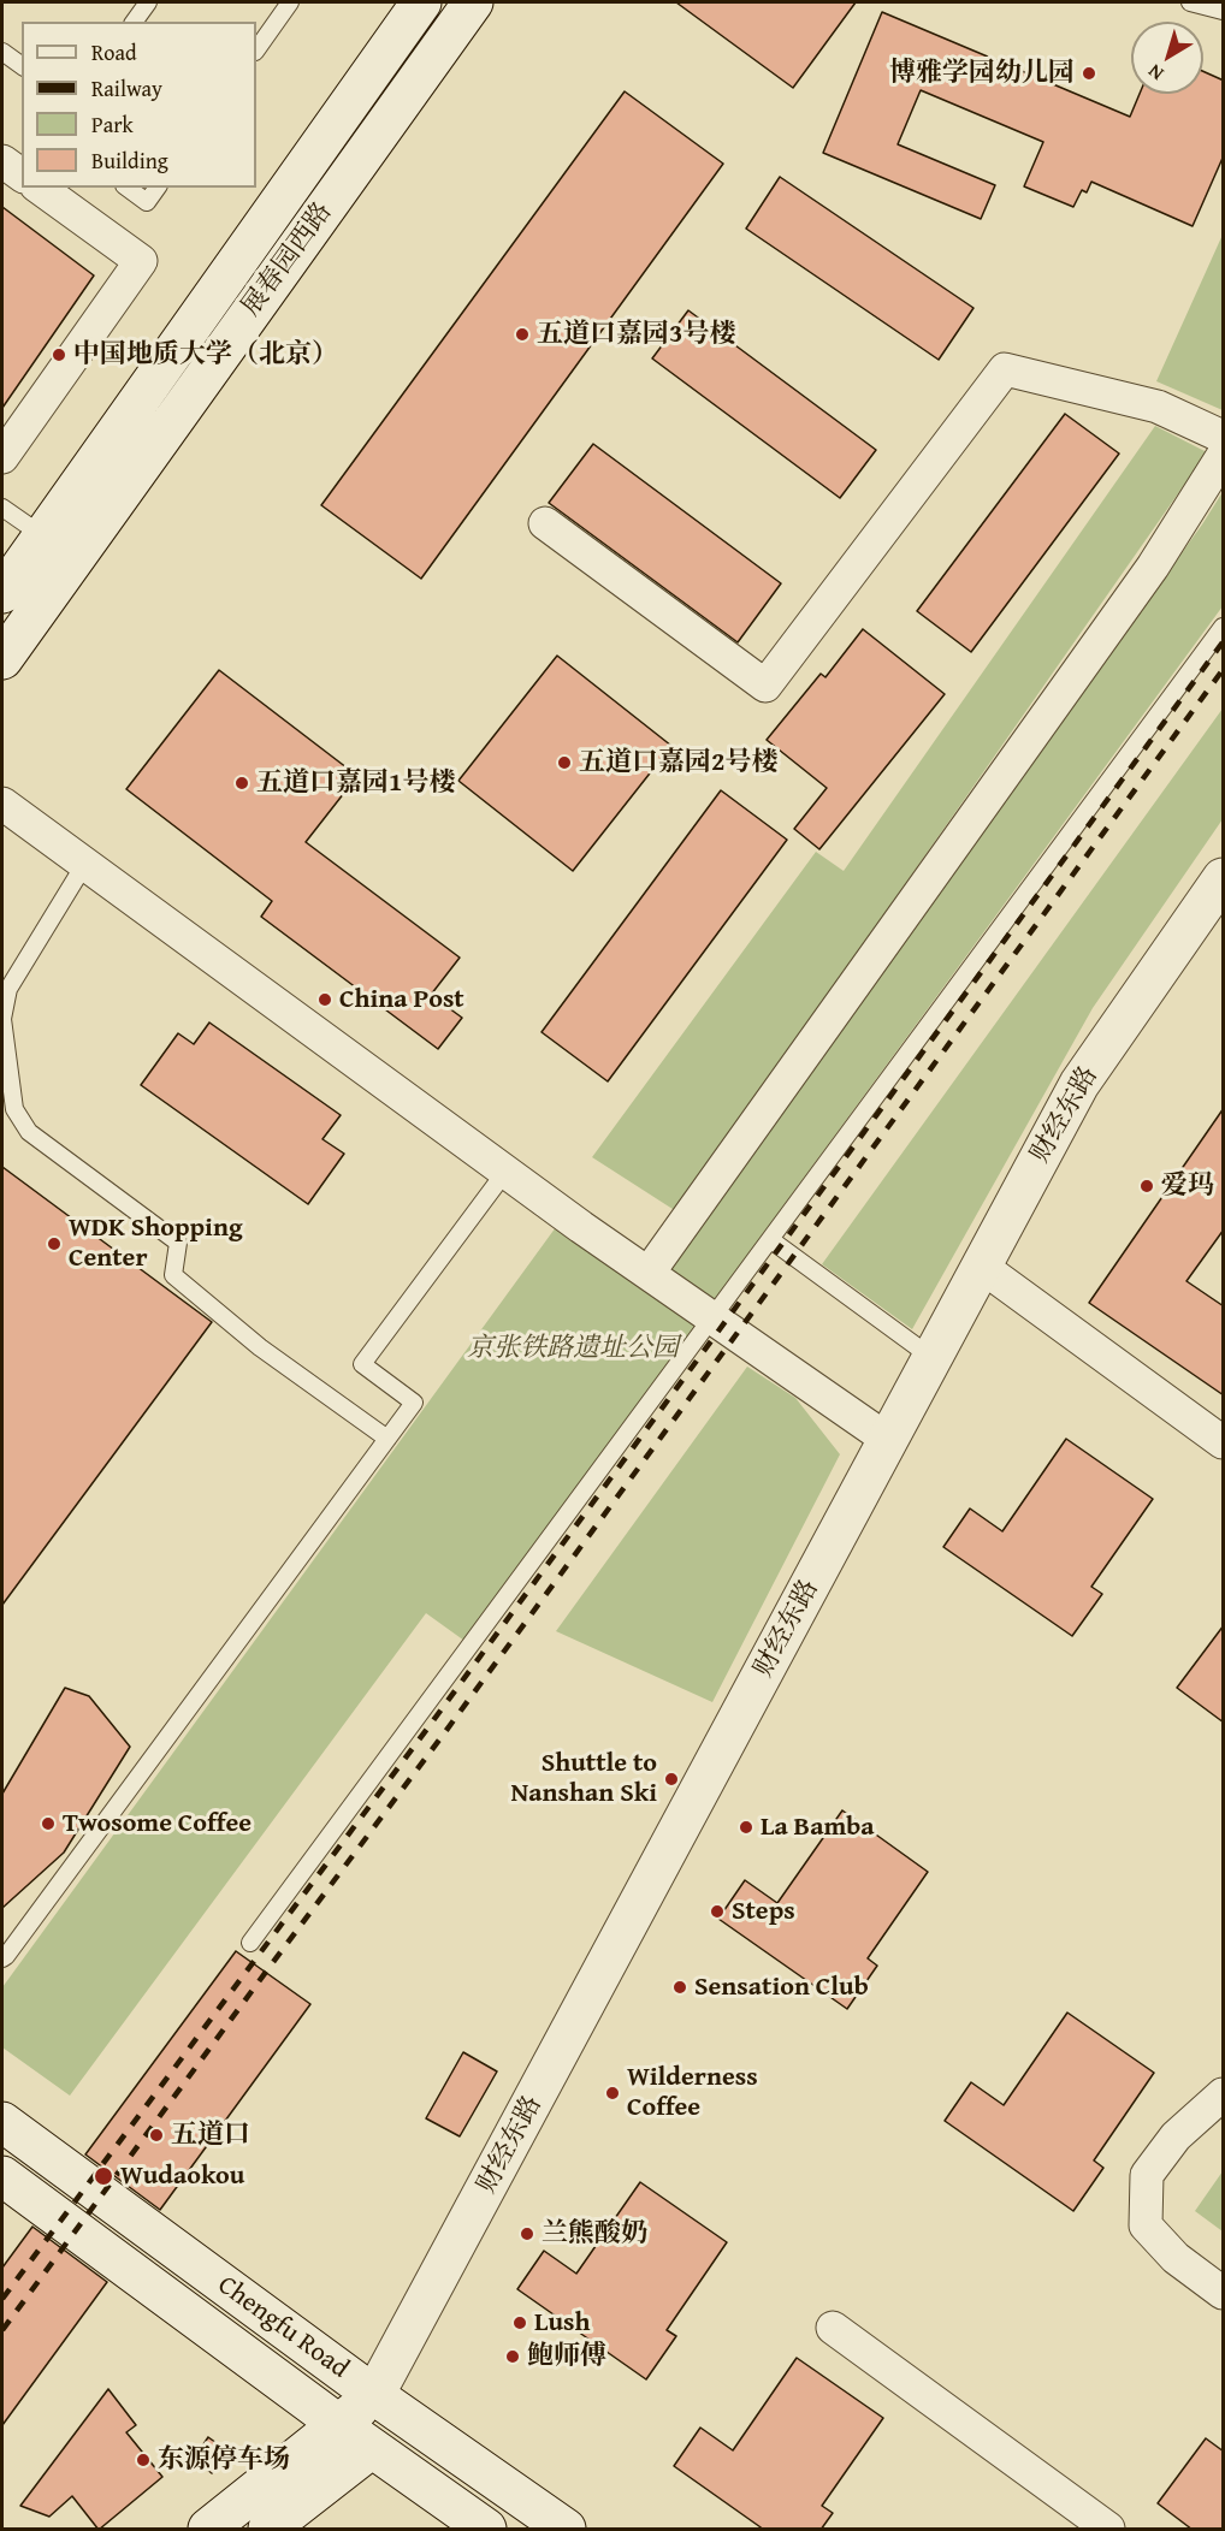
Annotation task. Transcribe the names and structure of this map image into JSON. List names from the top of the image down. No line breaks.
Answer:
{"streets":{"main road":["展春园西路","财经东路","Chengfu Road"]},"crossings":[["财经东路","Chengfu Road"]],"parks":["京张铁路遗址公园"],"places":["博雅学园幼儿园","五道口嘉园3号楼","中国地质大学（北京）","五道口嘉园2号楼","五道口嘉园1号楼","China Post","爱玛","WDK Shopping Center","Shuttle to Nanshan Ski","Twosome Coffee","La Bamba","Steps","Sensation Club","Wilderness Coffee","五道口","Wudaokou","兰熊酸奶","Lush","鲍师傅","东源停车场"],"legend":["Road","Railway","Park","Building"],"north":"bottom left"}
